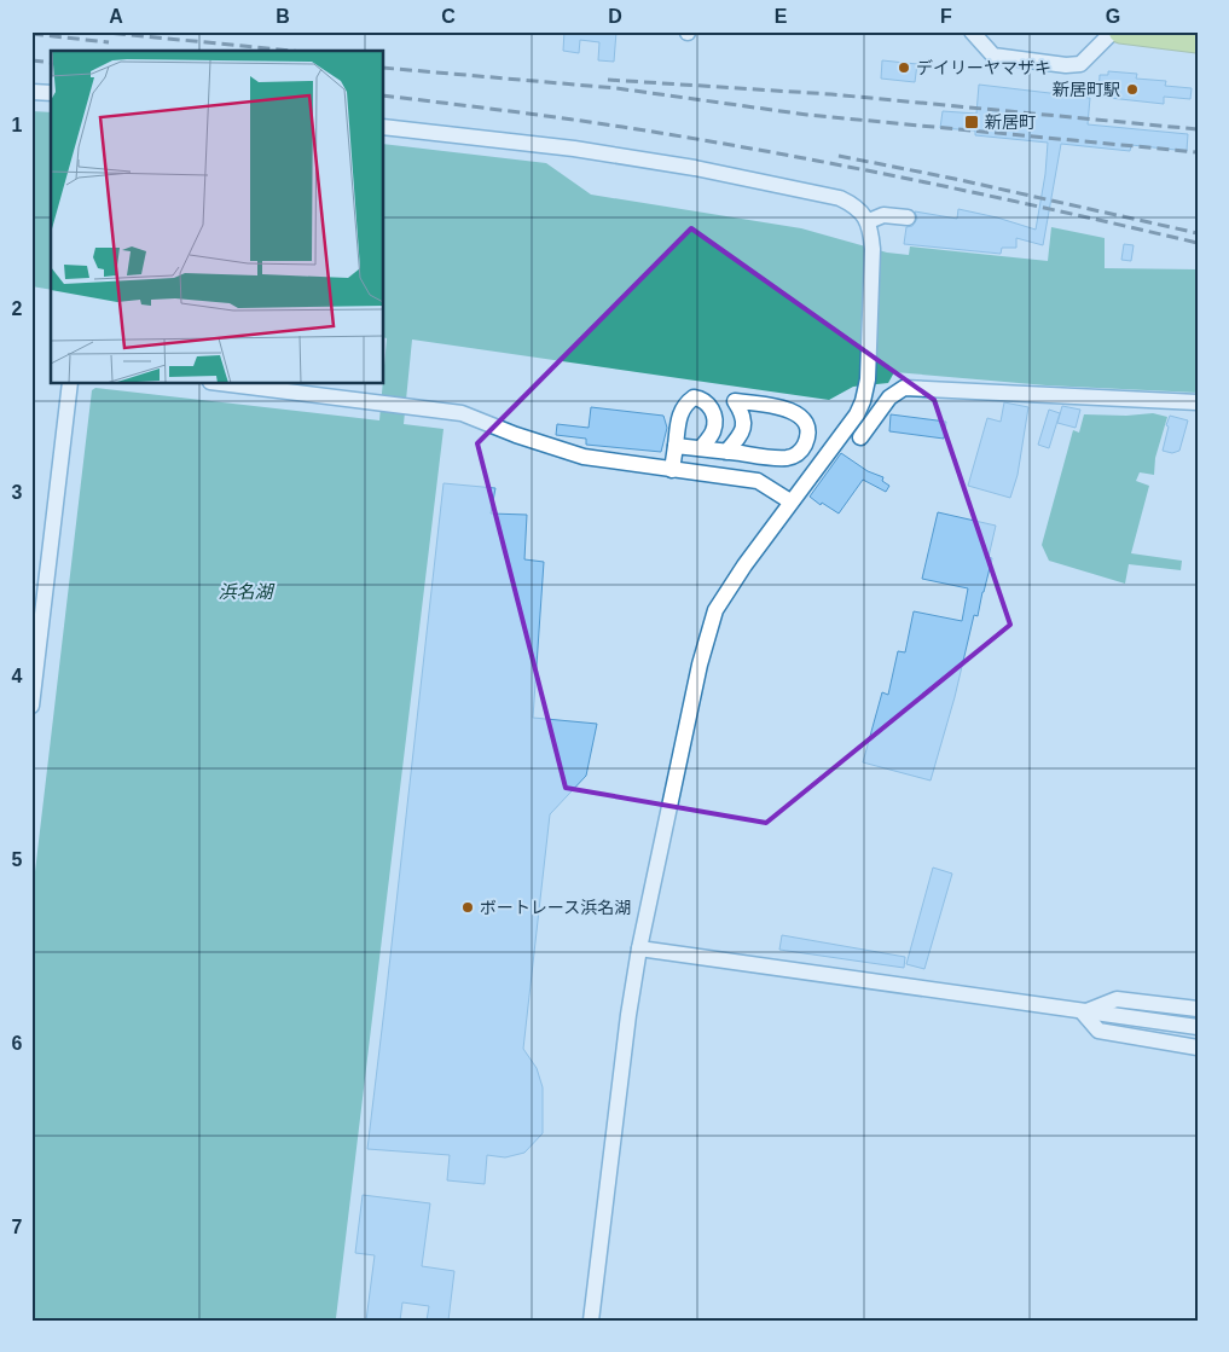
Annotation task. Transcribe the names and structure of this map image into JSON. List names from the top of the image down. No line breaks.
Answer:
{"water":["浜名湖"],"places":{"other":["デイリーヤマザキ","新居町駅","ボートレース浜名湖"],"transit":["新居町"]},"grid":{"columns":["A","B","C","D","E","F","G"],"rows":["1","2","3","4","5","6","7"]}}
